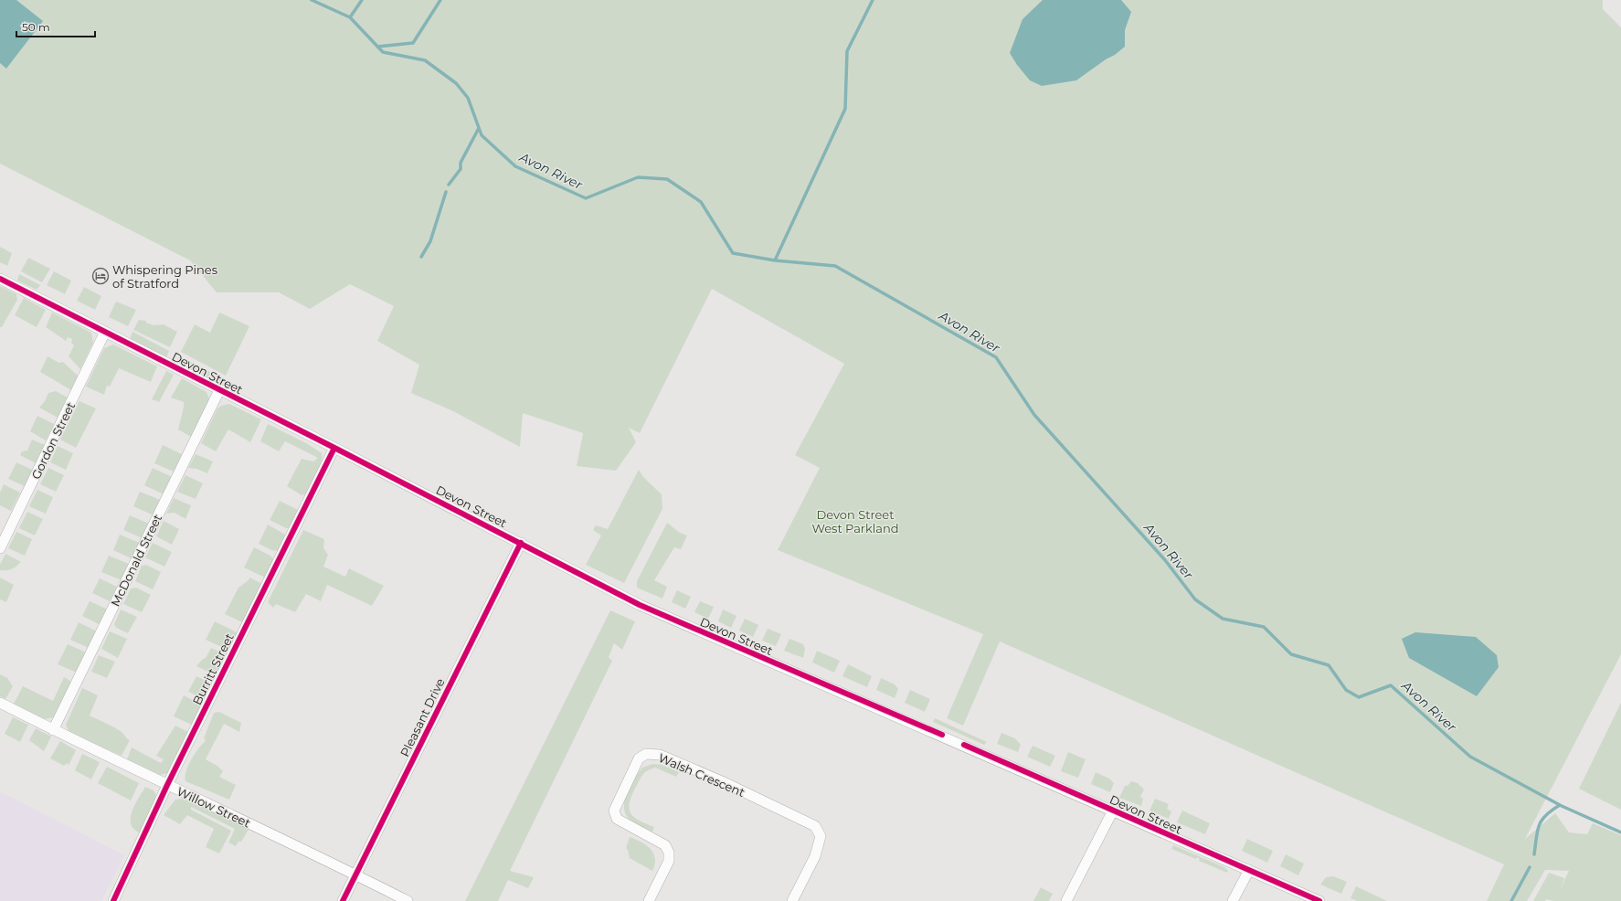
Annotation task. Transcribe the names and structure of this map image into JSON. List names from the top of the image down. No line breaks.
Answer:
{"streets":{"street":["Devon Street","Gordon Street","McDonald Street","Burritt Street","Pleasant Drive","Walsh Crescent","Willow Street"]},"crossings":[["Devon Street","Gordon Street"],["Devon Street","McDonald Street"],["Devon Street","Burritt Street"],["Devon Street","Pleasant Drive"],["McDonald Street","Willow Street"],["Burritt Street","Willow Street"],["Pleasant Drive","Willow Street"]],"water":["Avon River"],"parks":["Devon Street West Parkland"],"places":{"hotel":["Whispering Pines of Stratford"]},"scale_bar":"50 m"}
